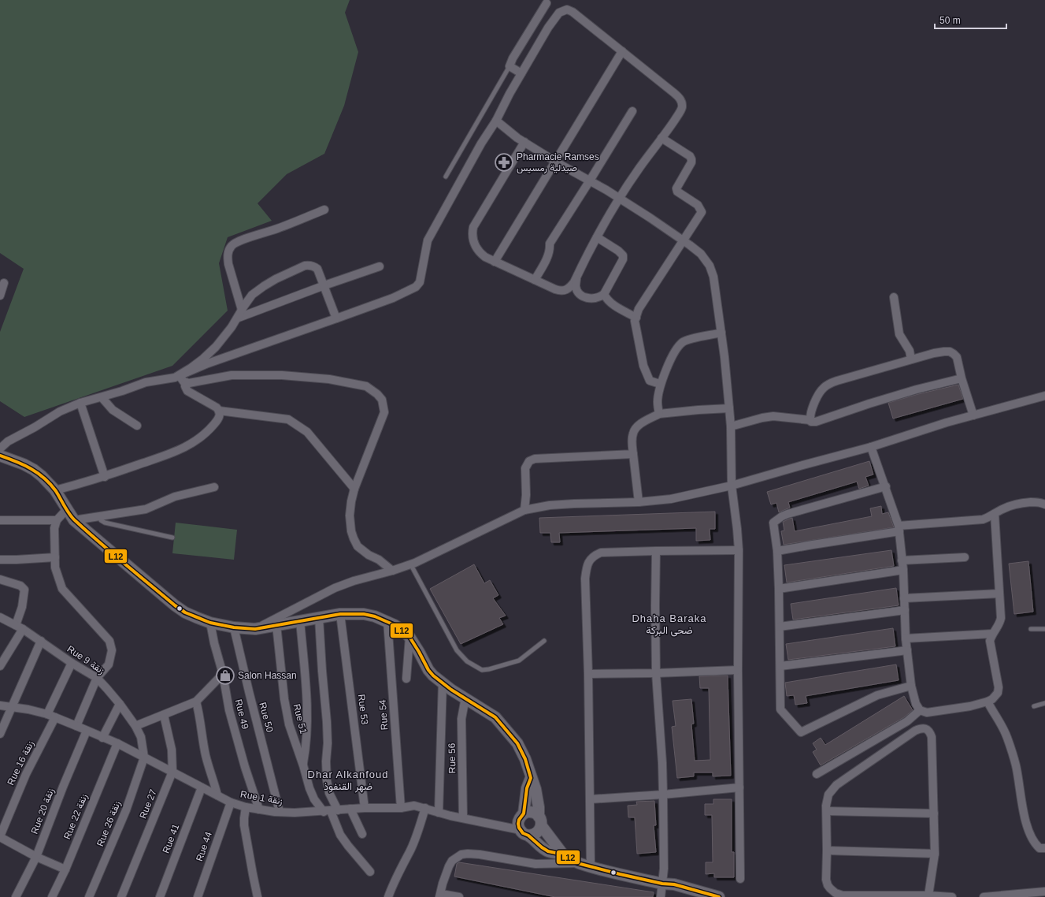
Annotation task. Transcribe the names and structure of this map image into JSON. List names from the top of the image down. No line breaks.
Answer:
{"streets":{"street":["Rue 9 زنقة","Rue 53","Rue 49","Rue 54","Rue 50","Rue 51","Rue 56","Rue 16 زنقة","Rue 1 زنقة","Rue 27","Rue 20 زنقة","Rue 22 زنقة","Rue 26 زنقة","Rue 41","Rue 44"]},"crossings":[["Rue 9 زنقة","Rue 1 زنقة"],["Rue 9 زنقة","Rue 26 زنقة"],["Rue 53","Rue 1 زنقة"],["Rue 49","Rue 1 زنقة"],["Rue 54","Rue 1 زنقة"],["Rue 50","Rue 1 زنقة"],["Rue 51","Rue 1 زنقة"],["Rue 56","Rue 1 زنقة"],["Rue 16 زنقة","Rue 1 زنقة"],["Rue 1 زنقة","Rue 27"],["Rue 1 زنقة","Rue 20 زنقة"],["Rue 1 زنقة","Rue 22 زنقة"],["Rue 1 زنقة","Rue 26 زنقة"],["Rue 1 زنقة","Rue 41"],["Rue 1 زنقة","Rue 44"]],"districts":["Dhaha Baraka ضحى البركة","Dhar Alkanfoud ضهر القنفوذ"],"places":{"pharmacy":["Pharmacie Ramses صيدلية رمسيس"],"shop":["Salon Hassan"]},"lines":["transit line L12"],"scale_bar":"50 m"}
